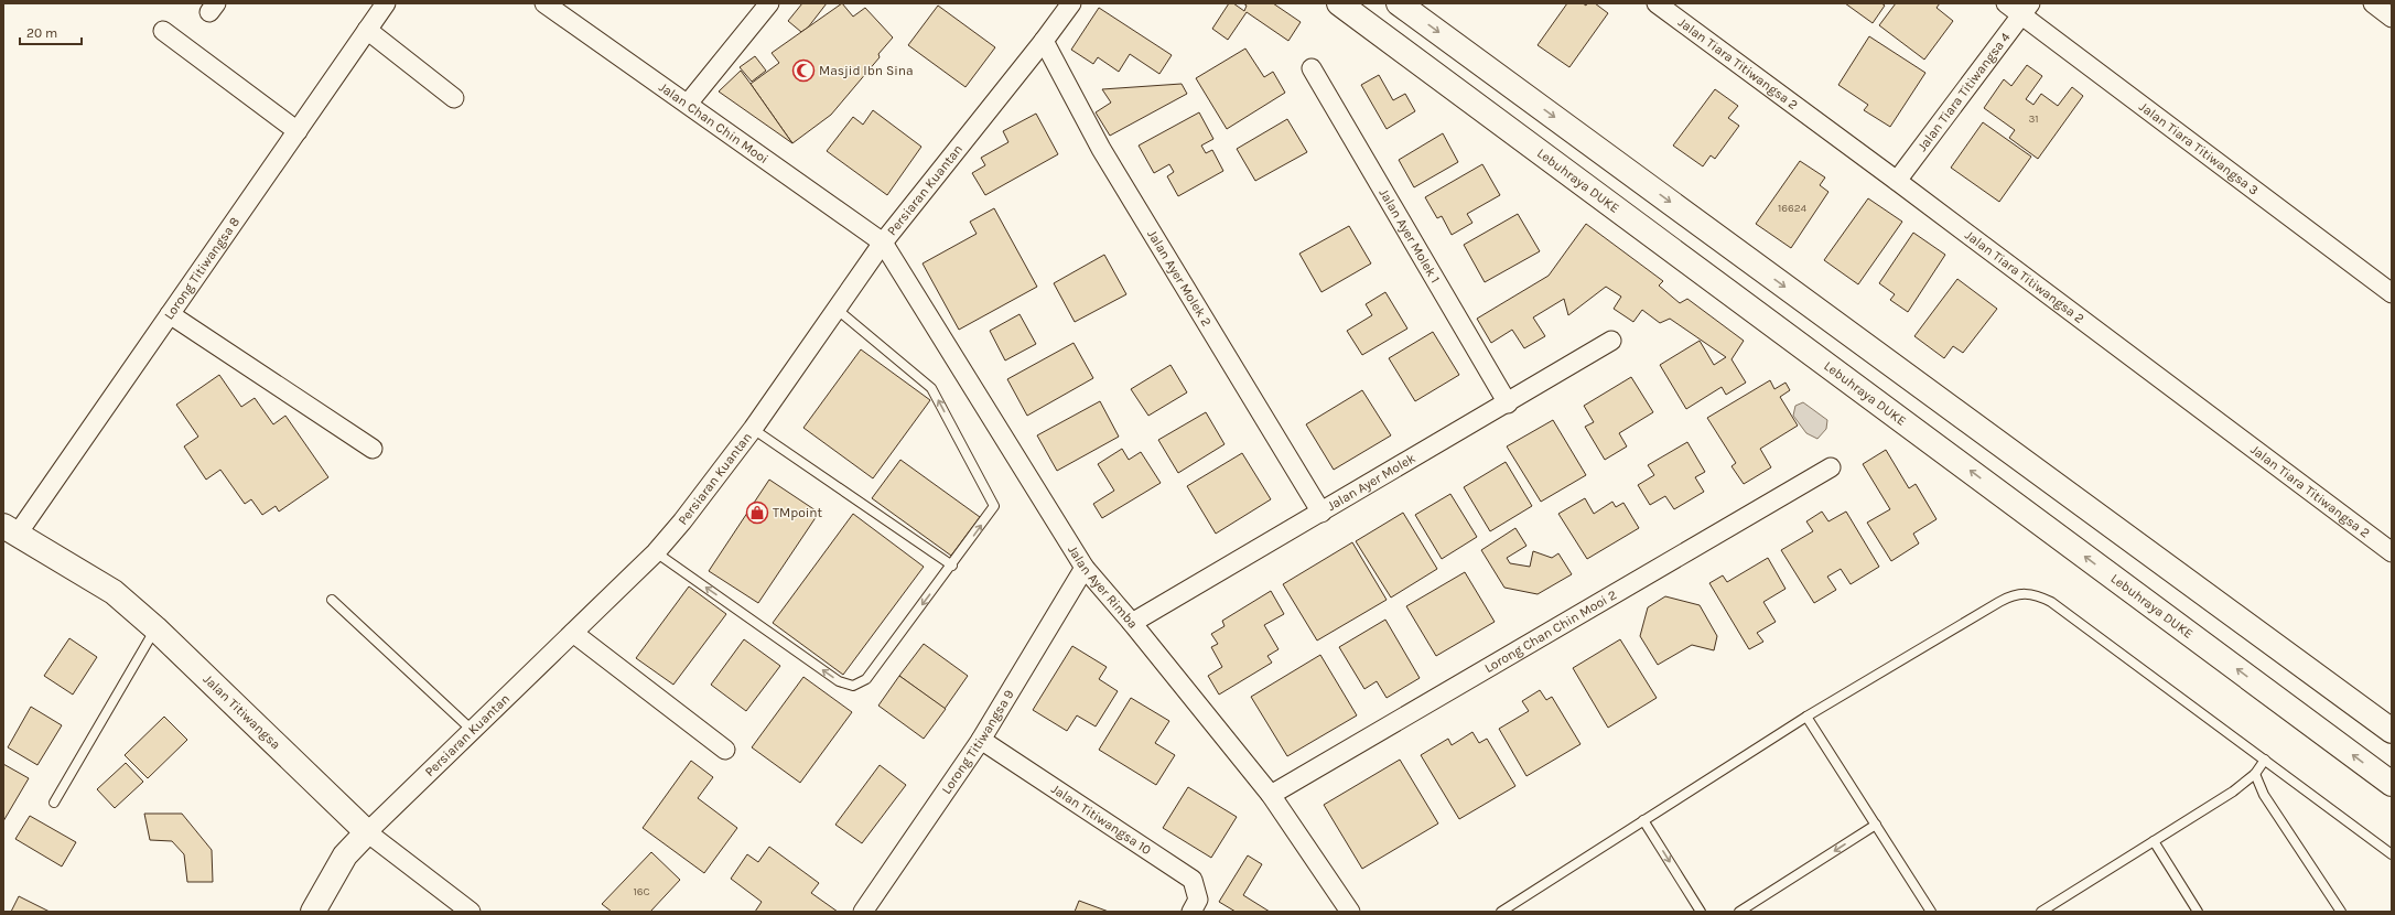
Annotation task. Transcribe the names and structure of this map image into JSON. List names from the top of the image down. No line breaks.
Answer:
{"streets":{"main road":["Lebuhraya DUKE","Persiaran Kuantan","Jalan Titiwangsa"],"street":["Jalan Tiara Titiwangsa 2","Jalan Tiara Titiwangsa 4","Jalan Chan Chin Mooi","Jalan Tiara Titiwangsa 3","Jalan Ayer Molek 1","Lorong Titiwangsa 8","Jalan Ayer Molek 2","Jalan Ayer Molek","Jalan Ayer Rimba","Lorong Chan Chin Mooi 2","Lorong Titiwangsa 9","Jalan Titiwangsa 10"]},"crossings":[["Jalan Tiara Titiwangsa 2","Jalan Tiara Titiwangsa 4"],["Jalan Tiara Titiwangsa 4","Jalan Tiara Titiwangsa 3"],["Jalan Chan Chin Mooi","Persiaran Kuantan"],["Jalan Chan Chin Mooi","Jalan Ayer Rimba"],["Persiaran Kuantan","Jalan Ayer Molek 2"],["Persiaran Kuantan","Jalan Ayer Rimba"],["Persiaran Kuantan","Jalan Titiwangsa"],["Jalan Ayer Molek 1","Jalan Ayer Molek"],["Lorong Titiwangsa 8","Jalan Titiwangsa"],["Jalan Ayer Molek 2","Jalan Ayer Molek"],["Jalan Ayer Molek","Jalan Ayer Rimba"],["Jalan Ayer Rimba","Lorong Chan Chin Mooi 2"],["Jalan Ayer Rimba","Lorong Titiwangsa 9"],["Lorong Titiwangsa 9","Jalan Titiwangsa 10"]],"places":{"mosque":["Masjid Ibn Sina"],"shop":["TMpoint"]},"house_numbers":["31","16624","16C"],"scale_bar":"20 m"}
